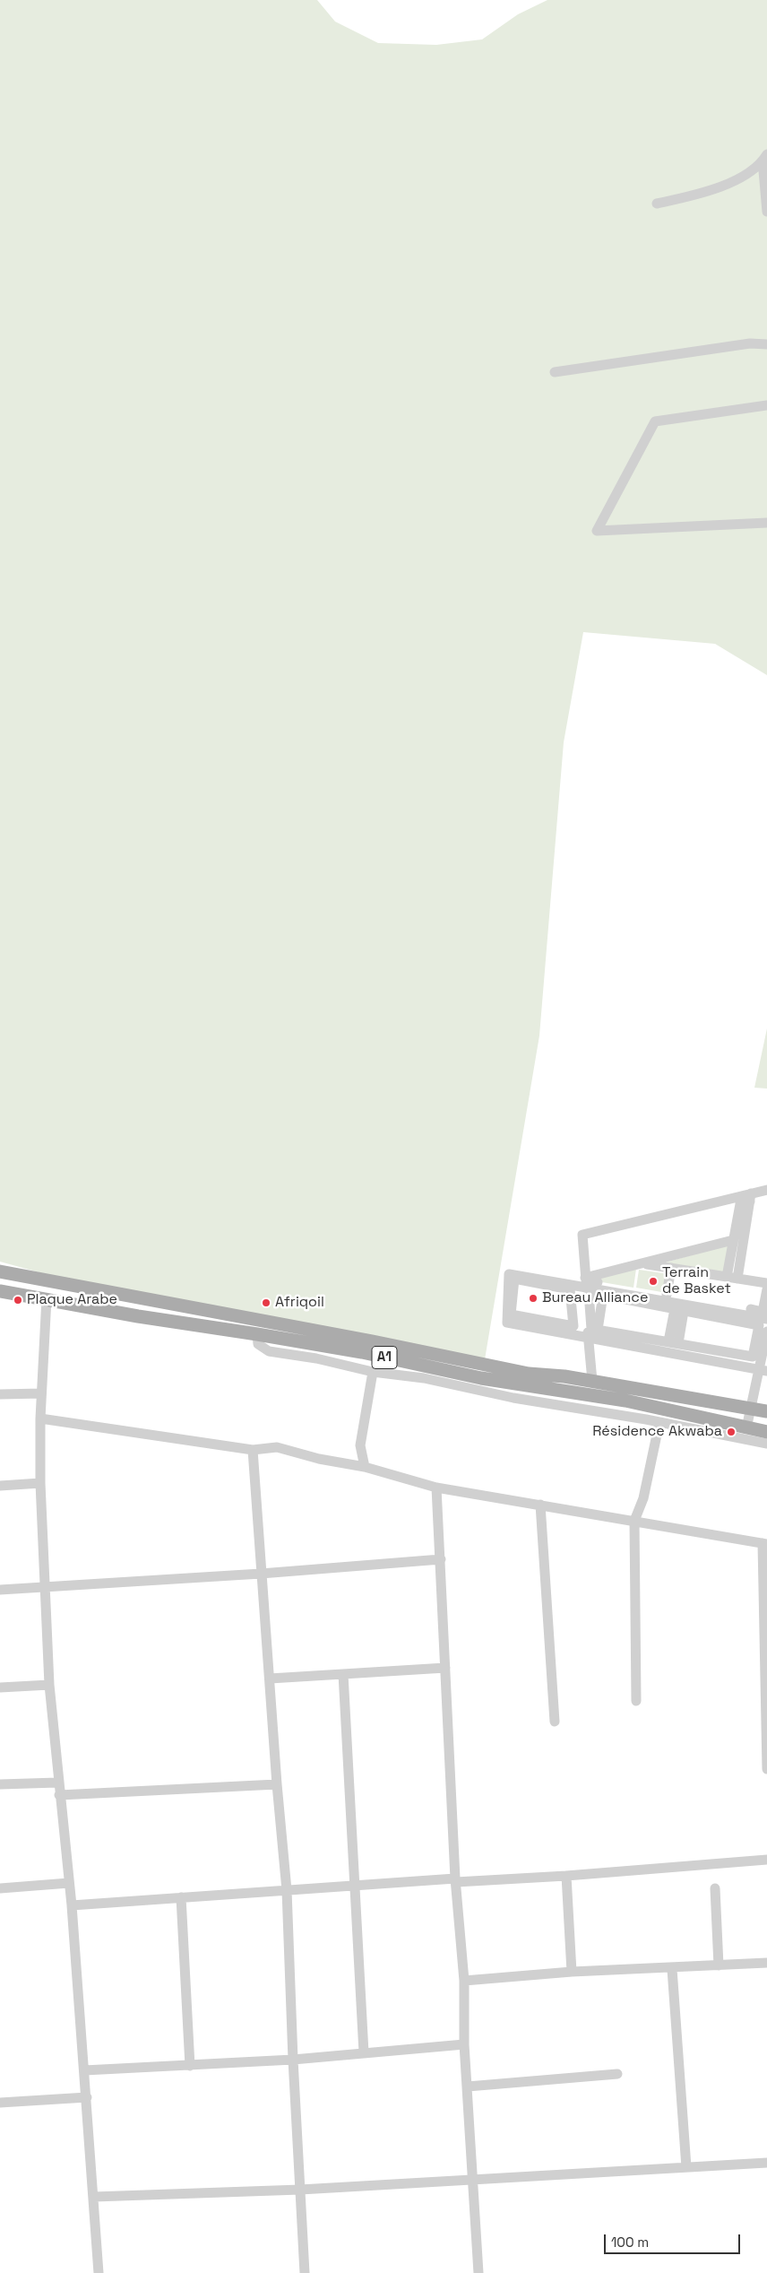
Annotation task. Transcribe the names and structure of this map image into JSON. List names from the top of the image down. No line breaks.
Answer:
{"streets":{"main road":["A1"]},"places":["Terrain de Basket","Bureau Alliance","Plaque Arabe","Afriqoil","Résidence Akwaba"],"scale_bar":"100 m"}
